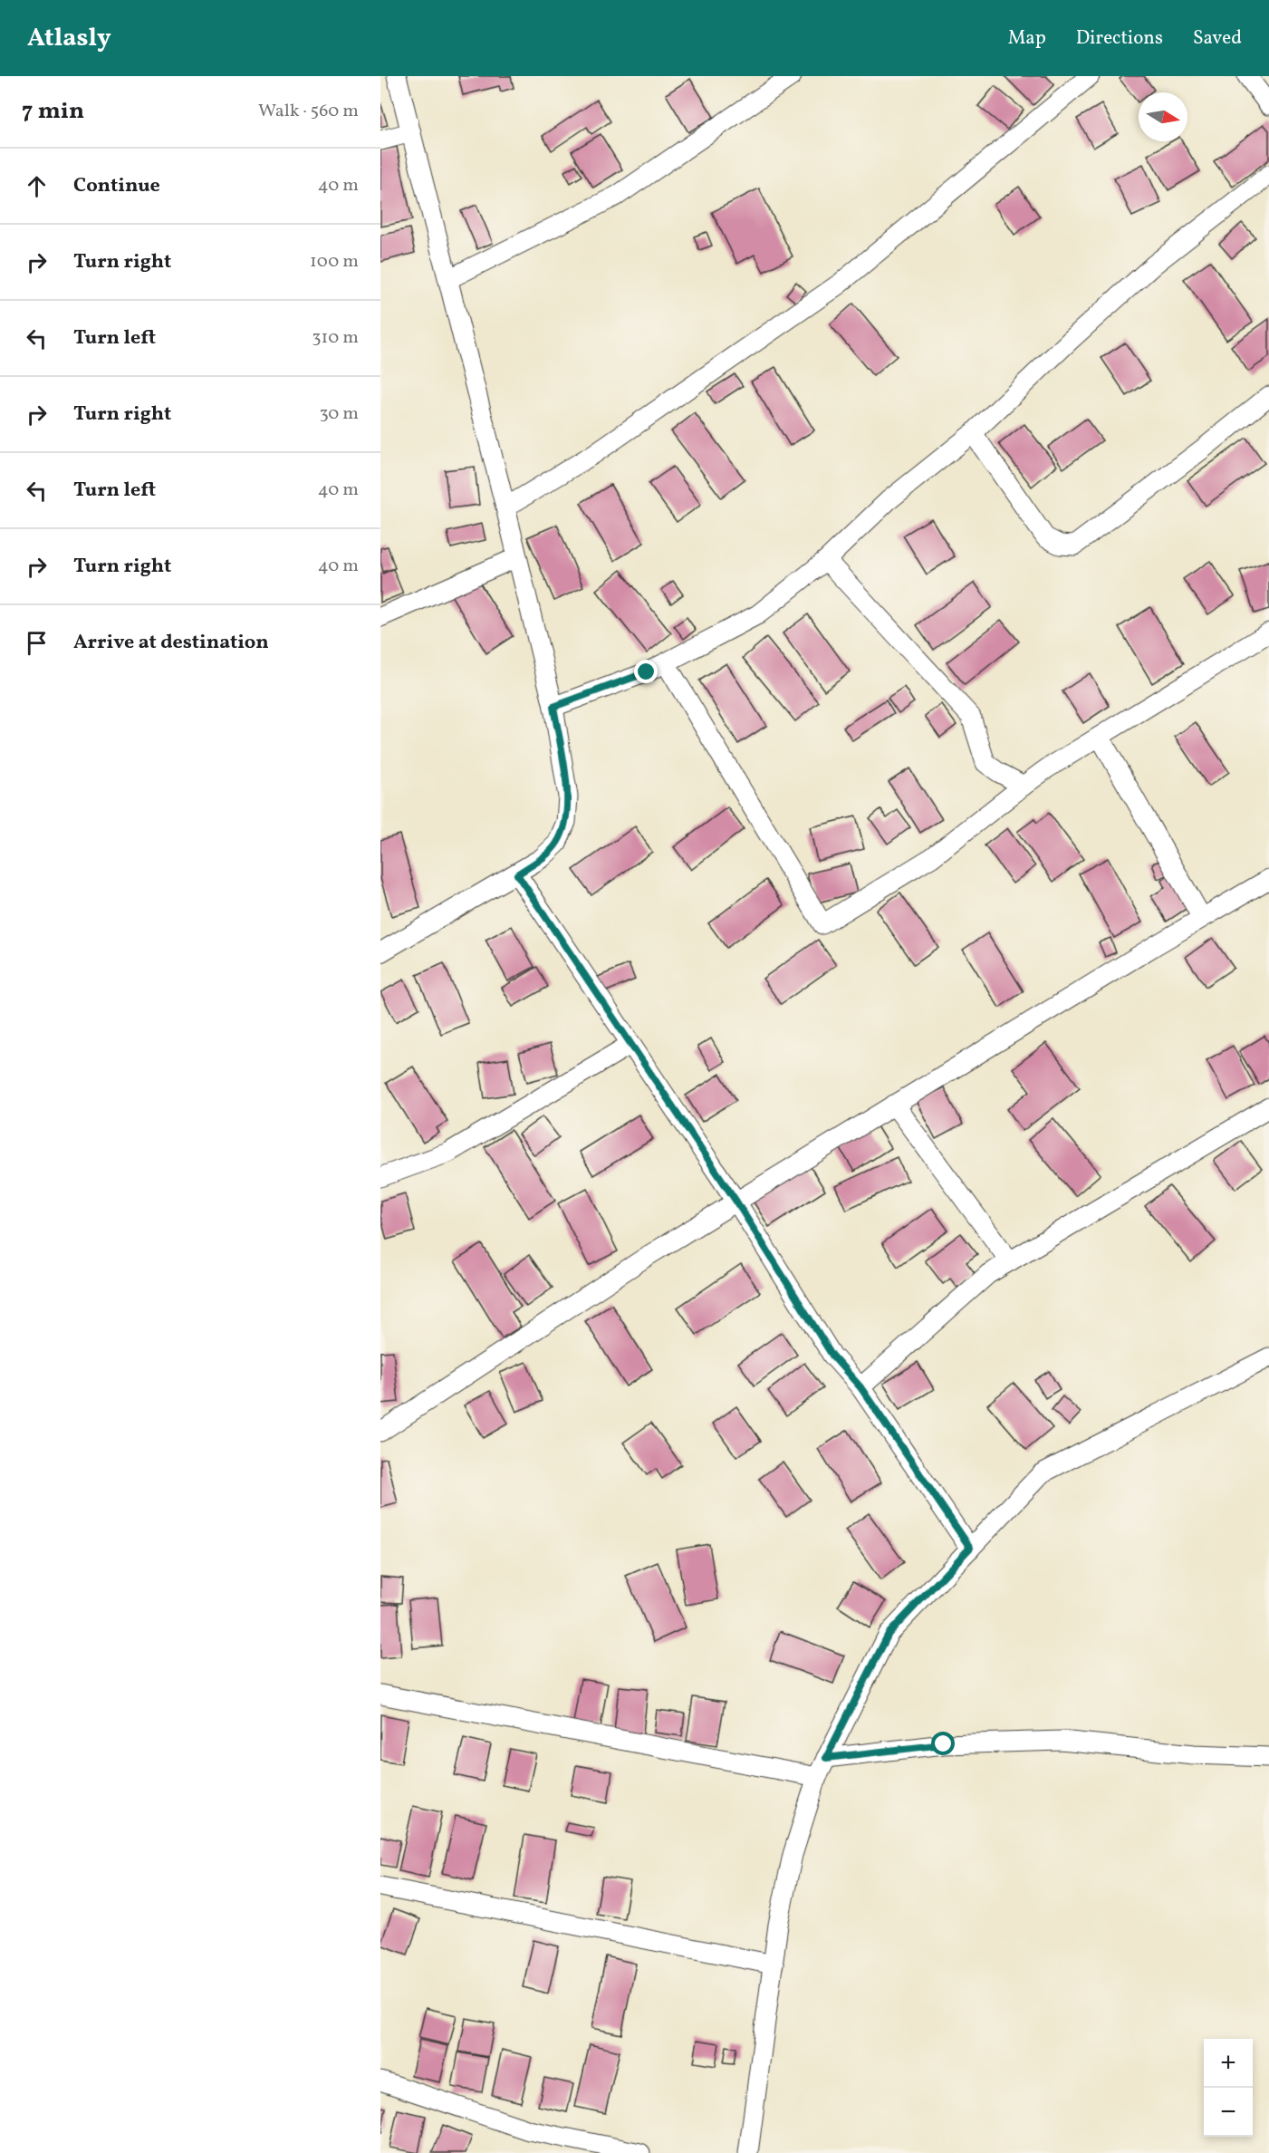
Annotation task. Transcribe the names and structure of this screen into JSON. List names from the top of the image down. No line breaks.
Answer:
{"north":"right","page":{"header":"Atlasly","nav":["Map","Directions","Saved"],"heading":["7 min","Walk · 560 m"],"list":[["Continue","40 m"],["Turn right","100 m"],["Turn left","310 m"],["Turn right","30 m"],["Turn left","40 m"],["Turn right","40 m"],"Arrive at destination"],"map_buttons":["+","−"]}}
